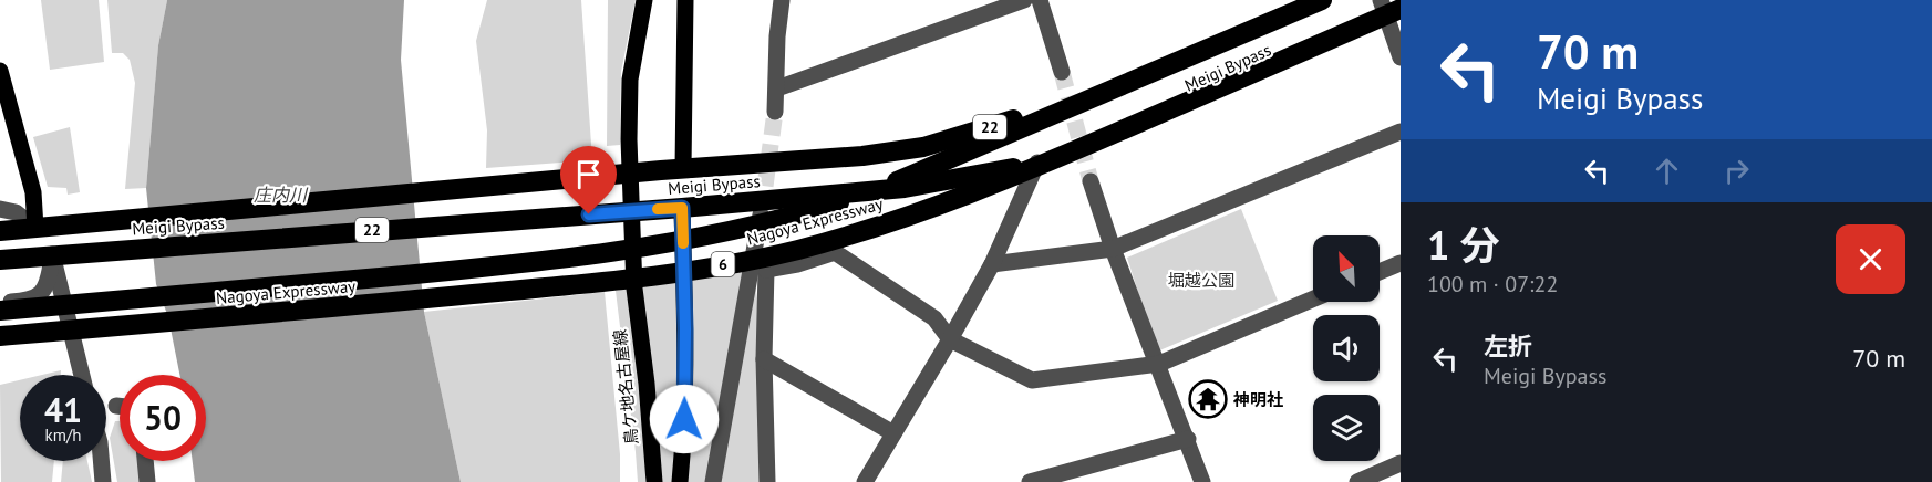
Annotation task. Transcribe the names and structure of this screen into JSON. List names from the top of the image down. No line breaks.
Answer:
{"streets":{"highway":["Meigi Bypass","22","Nagoya Expressway","6"],"main road":["鳥ケ地名古屋線"]},"crossings":[["Meigi Bypass","Nagoya Expressway"]],"water":["庄内川"],"parks":["堀越公園"],"places":{"temple":["神明社"]},"north":"top left","page":{"turn":["70 m","Meigi Bypass"],"heading":["1 分","100 m · 07:22"],"list":[{"name":"左折","note":"Meigi Bypass","value":"70 m"}],"speed":"41 km/h","limit":"50"}}
